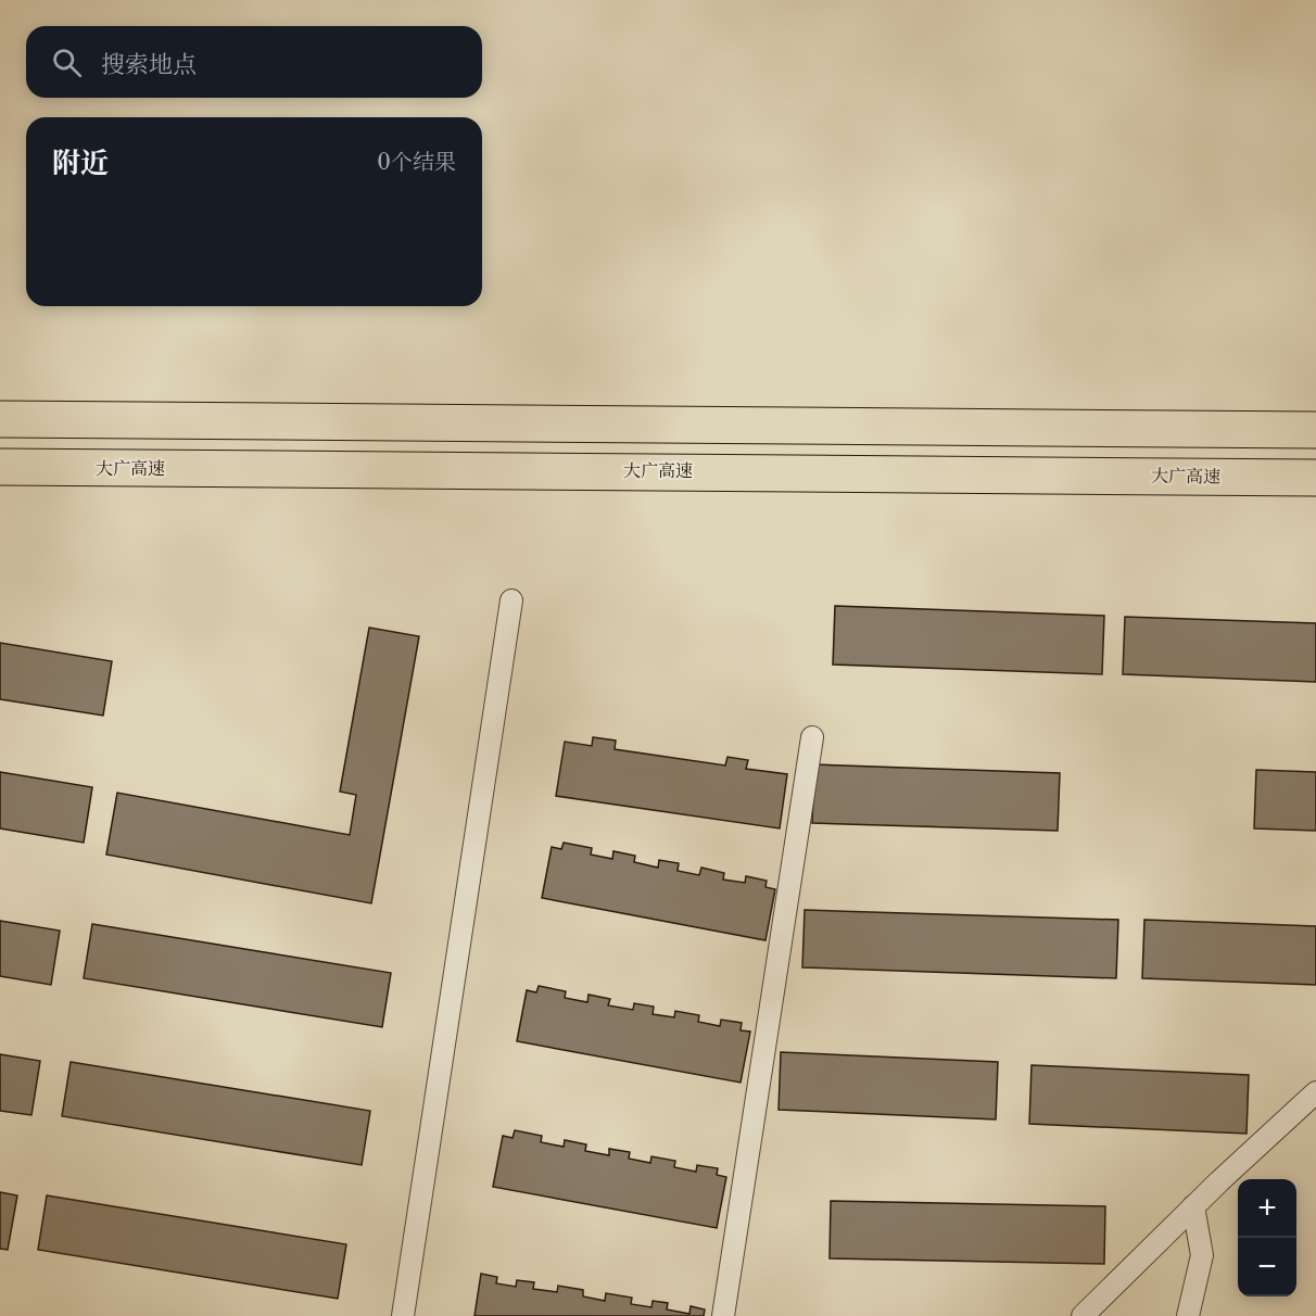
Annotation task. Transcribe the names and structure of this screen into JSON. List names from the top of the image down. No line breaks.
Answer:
{"streets":{"highway":["大广高速"]},"page":{"search":"搜索地点","heading":["附近","0个结果"],"map_buttons":["+","−"]}}
